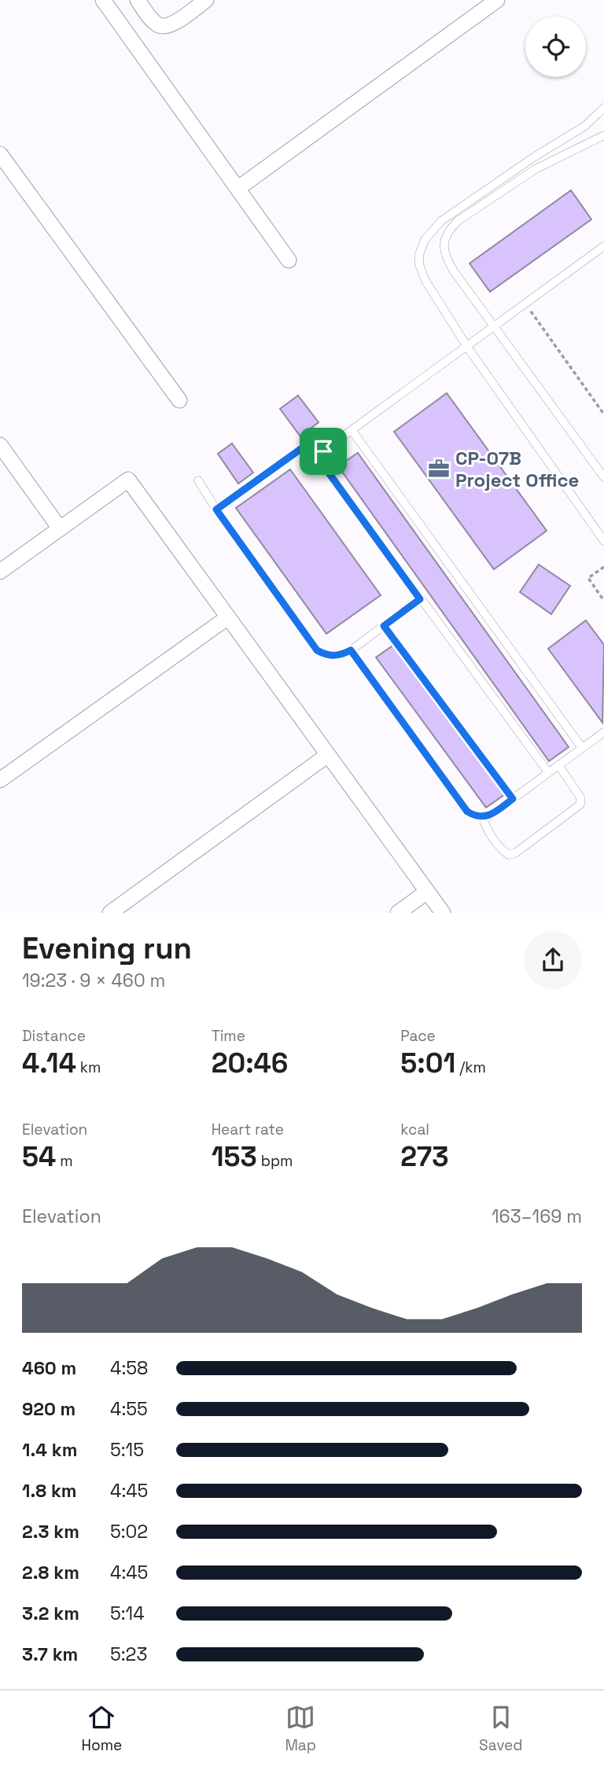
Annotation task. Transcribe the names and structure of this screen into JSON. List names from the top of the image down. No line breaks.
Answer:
{"places":{"office":["CP-07B Project Office"]},"page":{"heading":["Evening run","19:23 · 9 × 460 m"],"stats":[["Distance","4.14 km"],["Time","20:46"],["Pace","5:01 /km"],["Elevation","54 m"],["Heart rate","153 bpm"],["kcal","273"]],"chart":["Elevation","163–169 m"],"list":[{"name":"460 m","note":"4:58"},{"name":"920 m","note":"4:55"},{"name":"1.4 km","note":"5:15"},{"name":"1.8 km","note":"4:45"},{"name":"2.3 km","note":"5:02"},{"name":"2.8 km","note":"4:45"},{"name":"3.2 km","note":"5:14"},{"name":"3.7 km","note":"5:23"}],"tabs":["Home","Map","Saved"]}}
